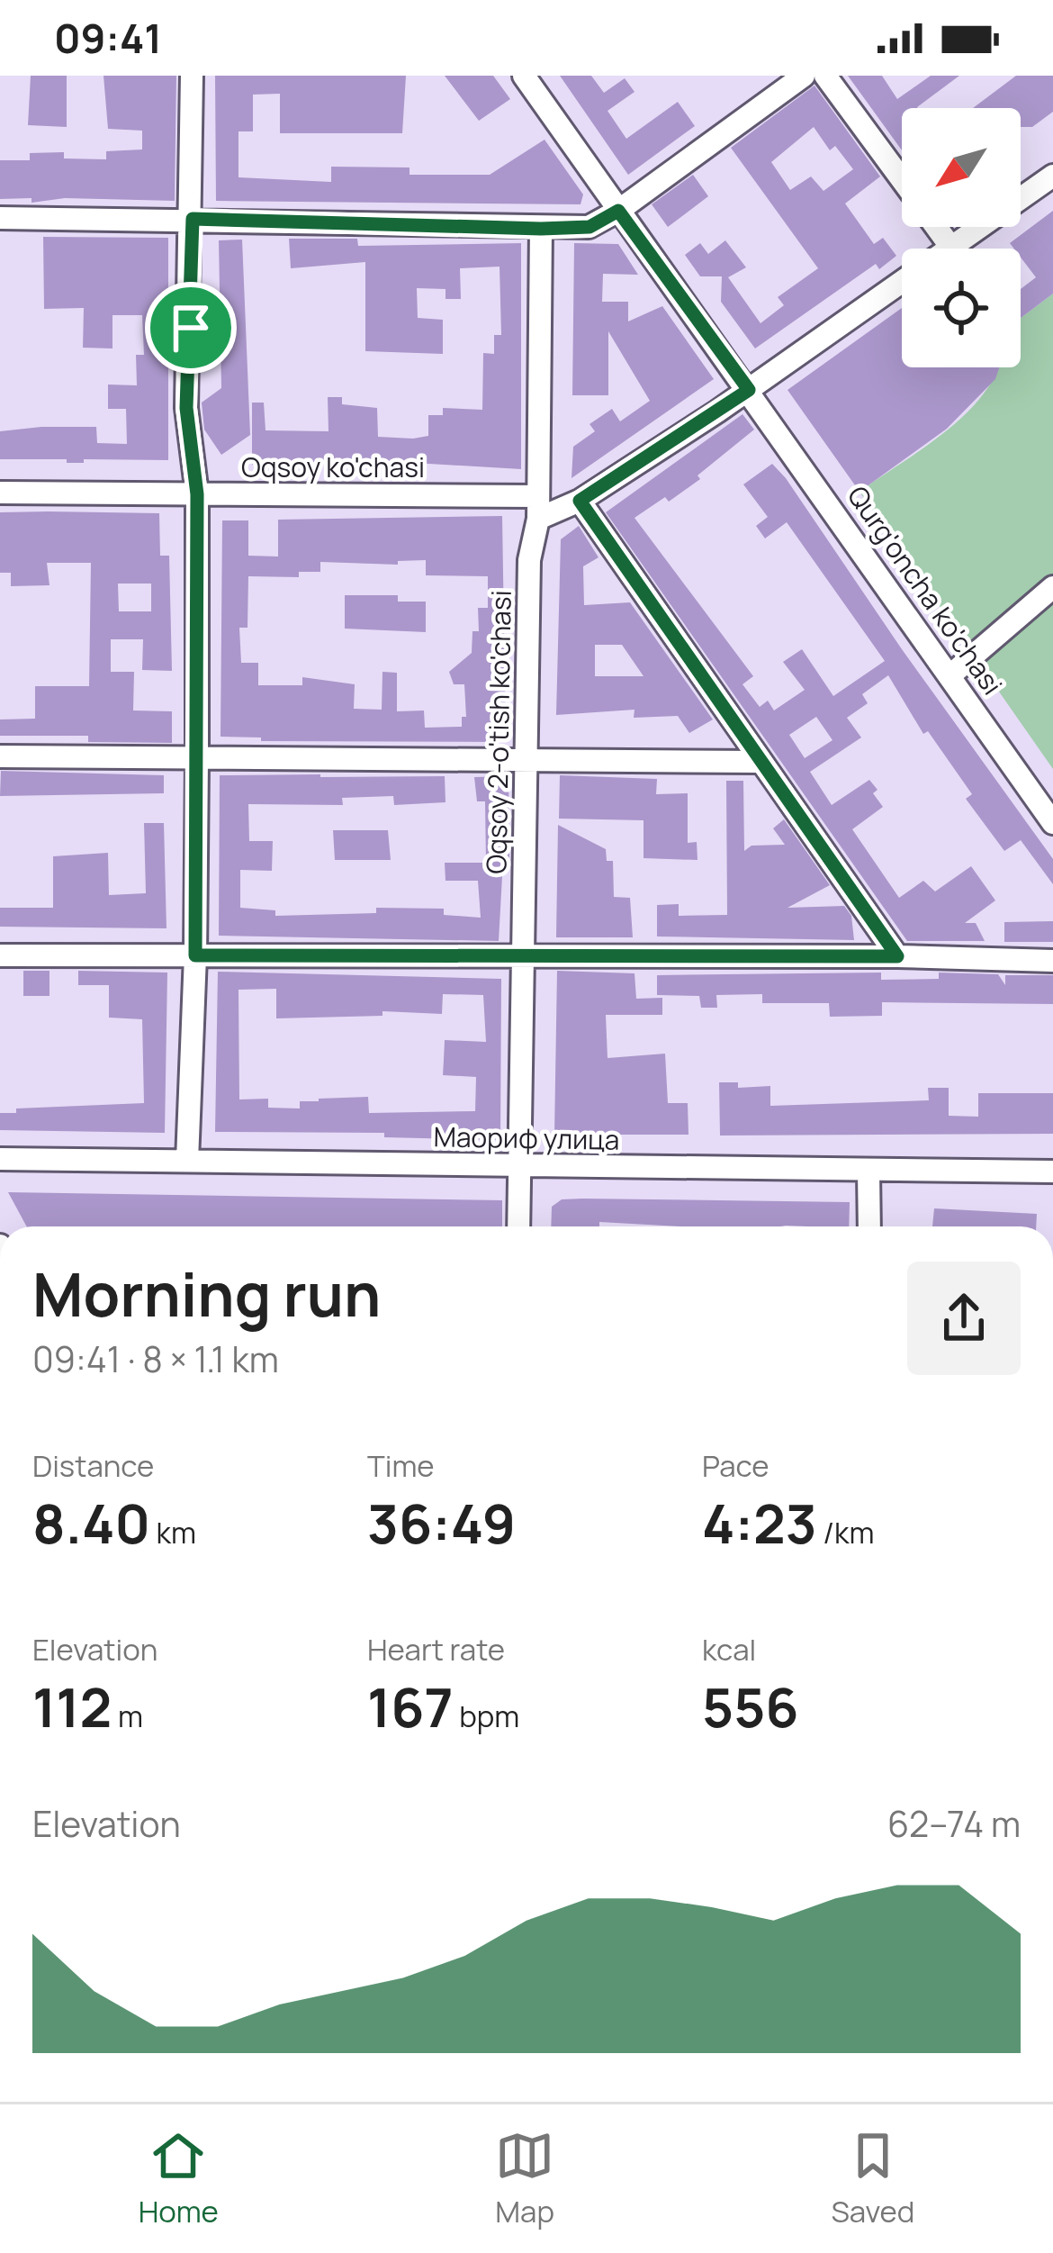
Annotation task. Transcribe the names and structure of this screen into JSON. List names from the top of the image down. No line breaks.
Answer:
{"streets":{"street":["Oqsoy ko'chasi","Qurg'oncha ko'chasi","Oqsoy 2-o'tish ko'chasi","Маориф улица"]},"crossings":[["Oqsoy ko'chasi","Qurg'oncha ko'chasi"],["Oqsoy ko'chasi","Oqsoy 2-o'tish ko'chasi"],["Oqsoy 2-o'tish ko'chasi","Маориф улица"]],"north":"bottom left","page":{"status":"09:41","heading":["Morning run","09:41 · 8 × 1.1 km"],"stats":[["Distance","8.40 km"],["Time","36:49"],["Pace","4:23 /km"],["Elevation","112 m"],["Heart rate","167 bpm"],["kcal","556"]],"chart":["Elevation","62–74 m"],"tabs":["Home","Map","Saved"]}}
